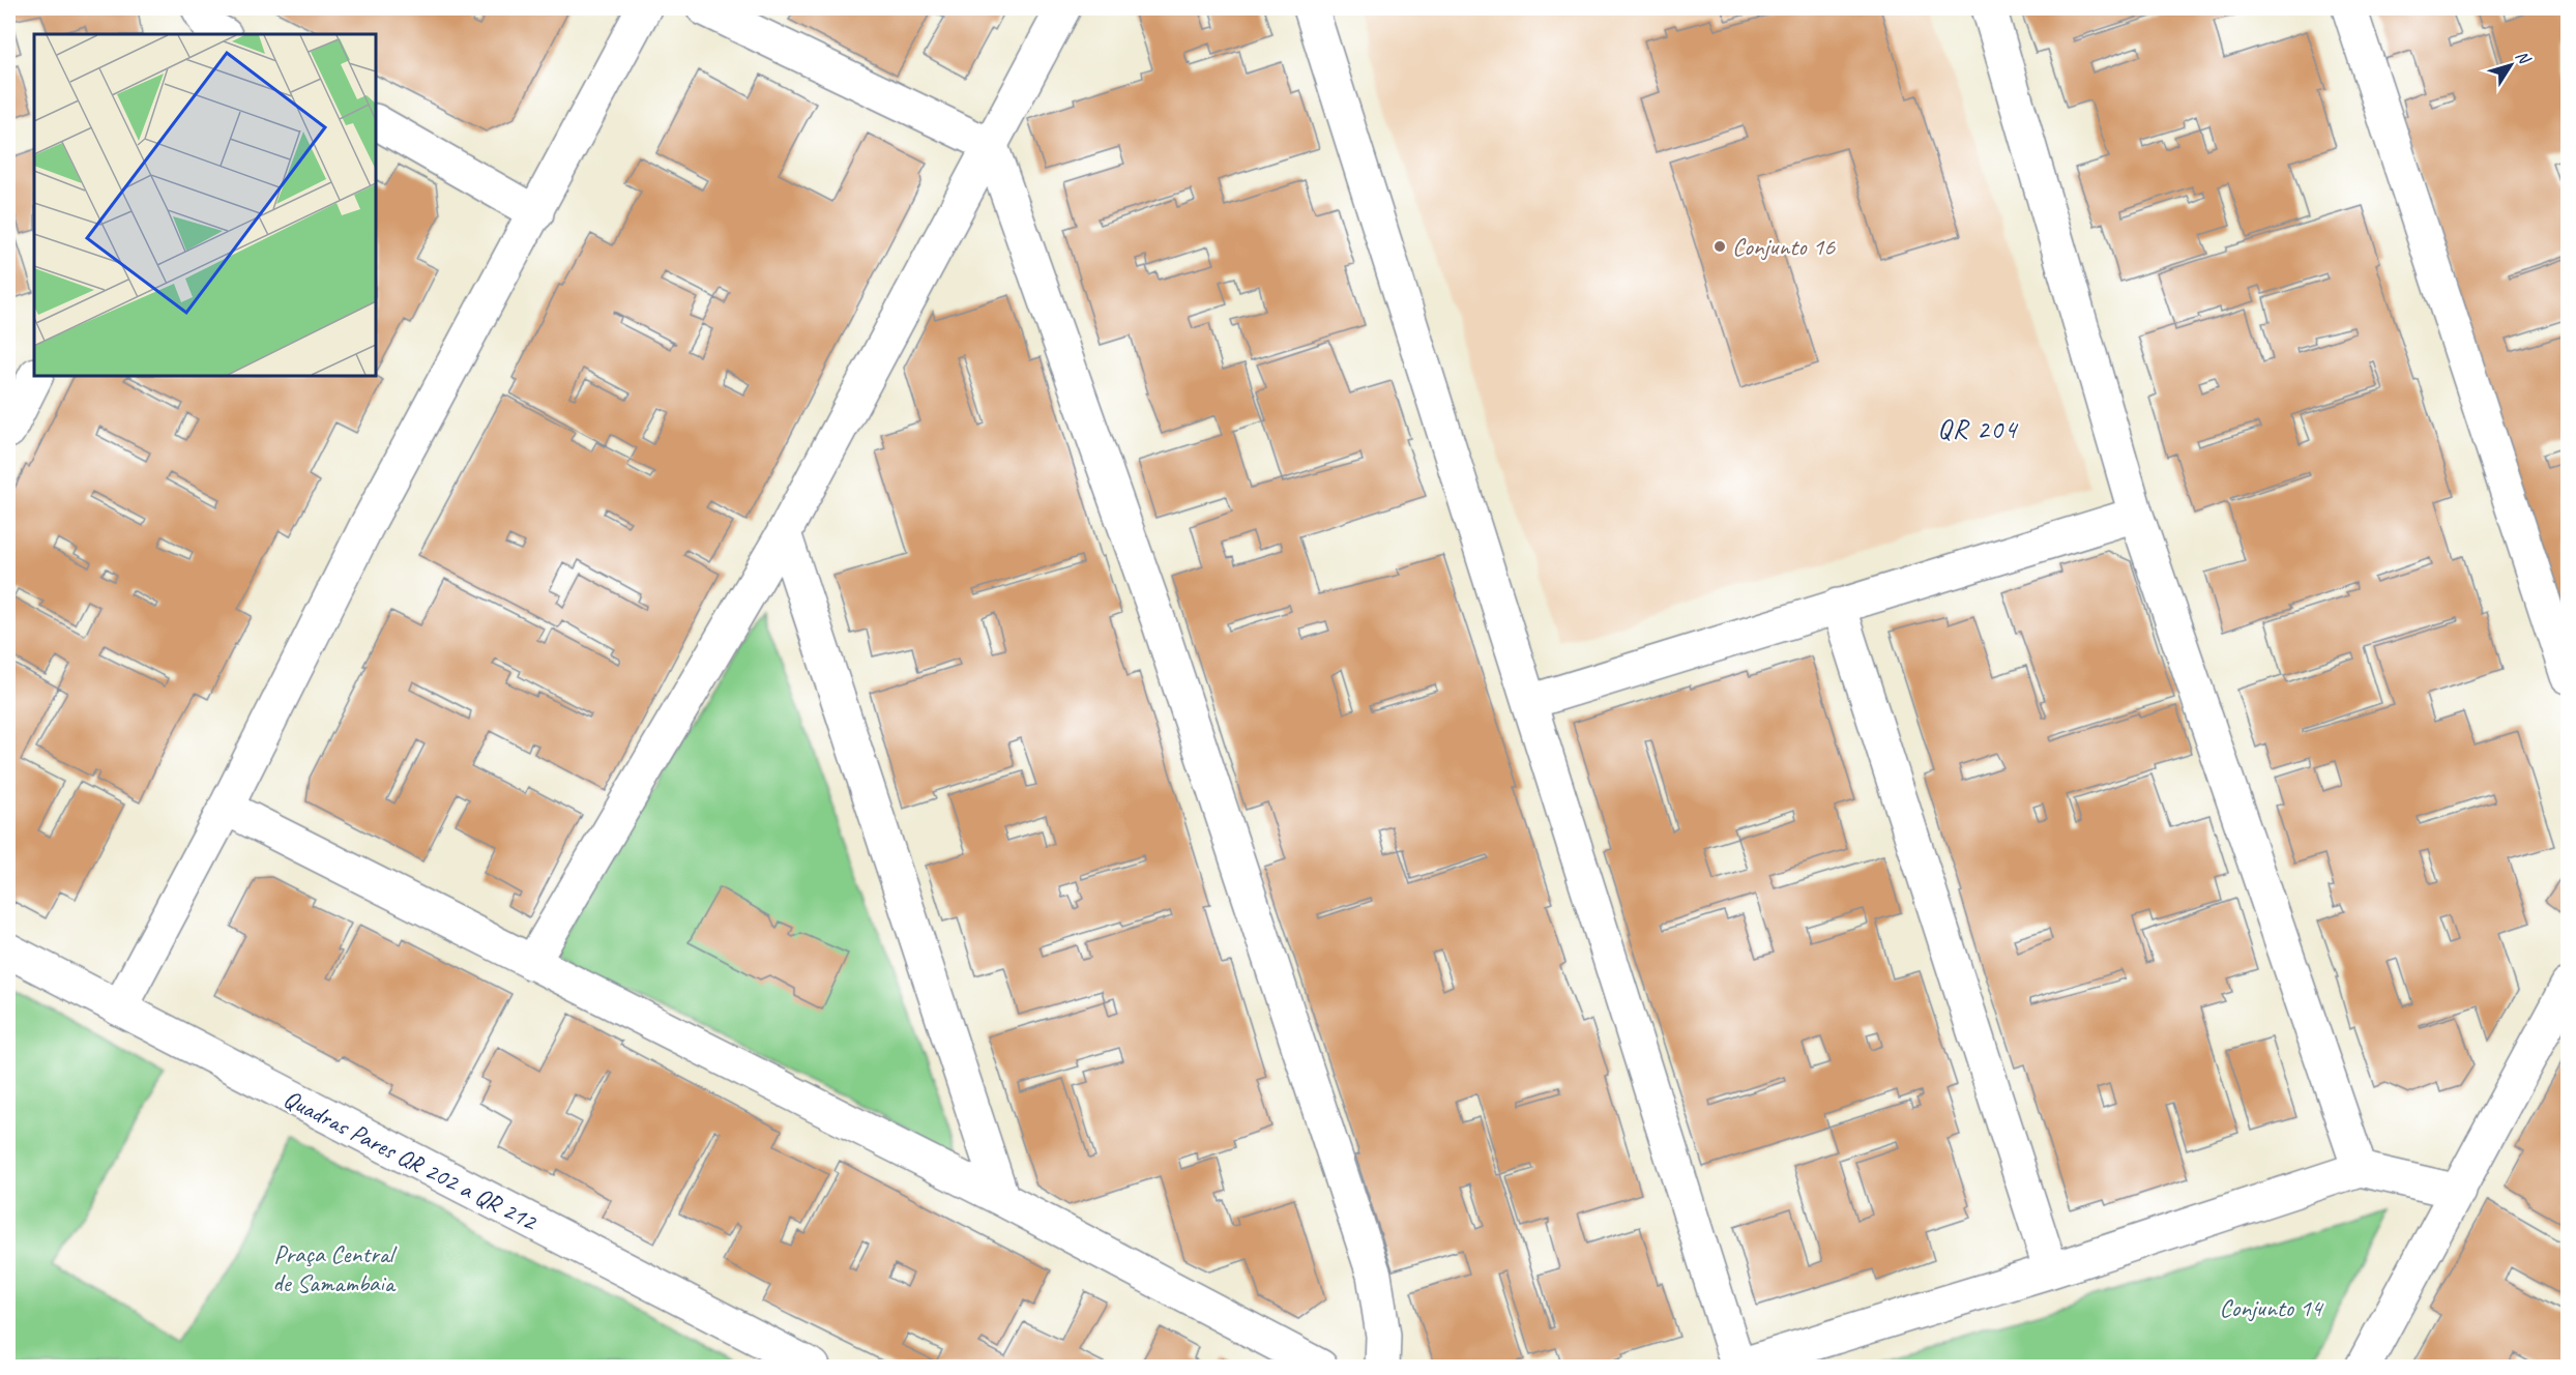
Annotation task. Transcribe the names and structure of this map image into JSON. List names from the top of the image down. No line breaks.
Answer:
{"streets":{"street":["Quadras Pares QR 202 a QR 212"]},"districts":["QR 204"],"parks":["Praça Central de Samambaia","Conjunto 14"],"places":["Conjunto 16"],"north":"top right"}
